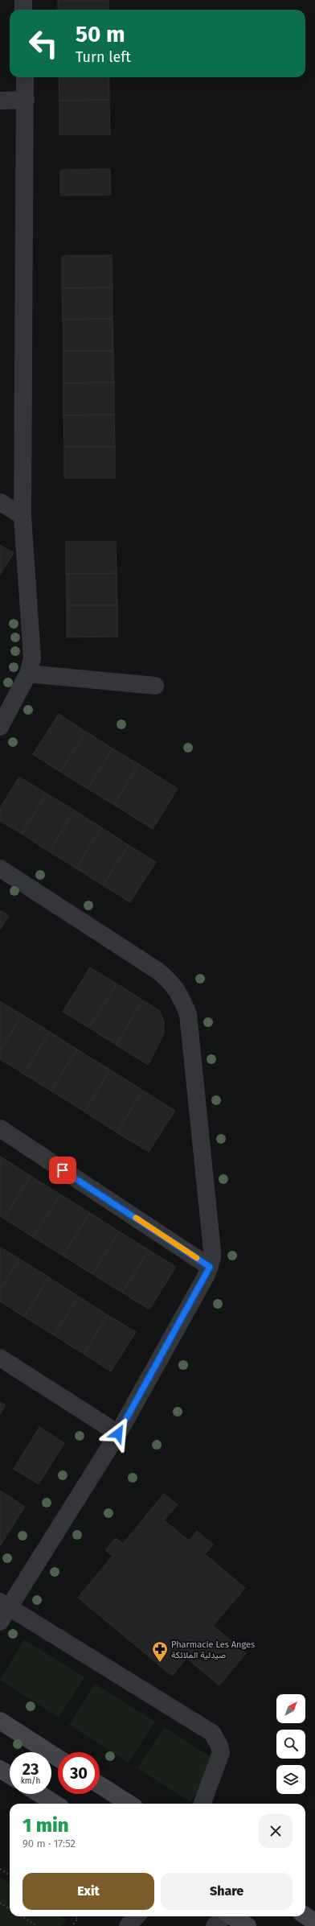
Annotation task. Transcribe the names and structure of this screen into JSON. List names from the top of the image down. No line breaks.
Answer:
{"places":{"pharmacy":["Pharmacie Les Anges صيدلية الملائكة"]},"north":"top right","page":{"turn":["50 m","Turn left"],"speed":"23 km/h","limit":"30","heading":["1 min","90 m · 17:52"],"buttons":["Exit","Share"]}}
